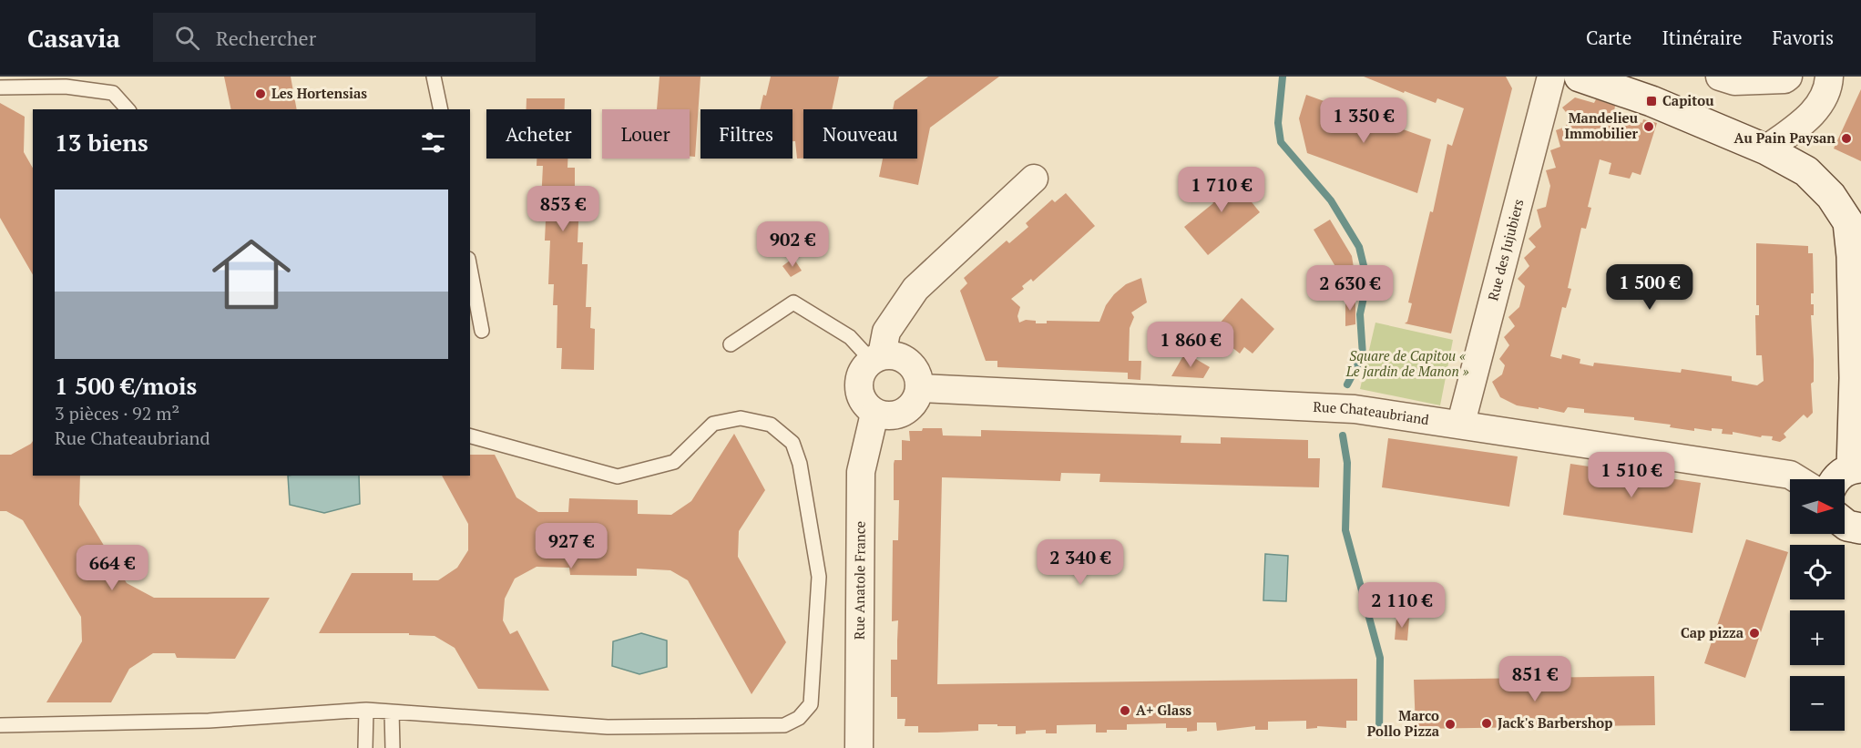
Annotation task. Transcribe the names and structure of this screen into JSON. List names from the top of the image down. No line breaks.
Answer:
{"streets":{"street":["Rue des Jujubiers","Rue Chateaubriand","Rue Anatole France"]},"crossings":[["Rue des Jujubiers","Rue Chateaubriand"],["Rue Chateaubriand","Rue Anatole France"]],"parks":["Square de Capitou « Le jardin de Manon »"],"places":{"other":["Les Hortensias","Mandelieu Immobilier","Au Pain Paysan","Cap pizza","A+ Glass","Jack's Barbershop","Marco Pollo Pizza"],"transit":["Capitou"]},"north":"right","page":{"header":"Casavia","search":"Rechercher","nav":["Carte","Itinéraire","Favoris"],"price":["1 350 €","1 710 €","853 €","902 €","1 500 €","2 630 €","1 860 €","1 510 €","927 €","2 340 €","664 €","2 110 €","851 €"],"chip":["Acheter","Louer","Filtres","Nouveau"],"heading":"13 biens","list":[{"name":"1 500 €/mois","note":"3 pièces · 92 m² · Rue Chateaubriand"}],"map_buttons":["+","−"]}}
